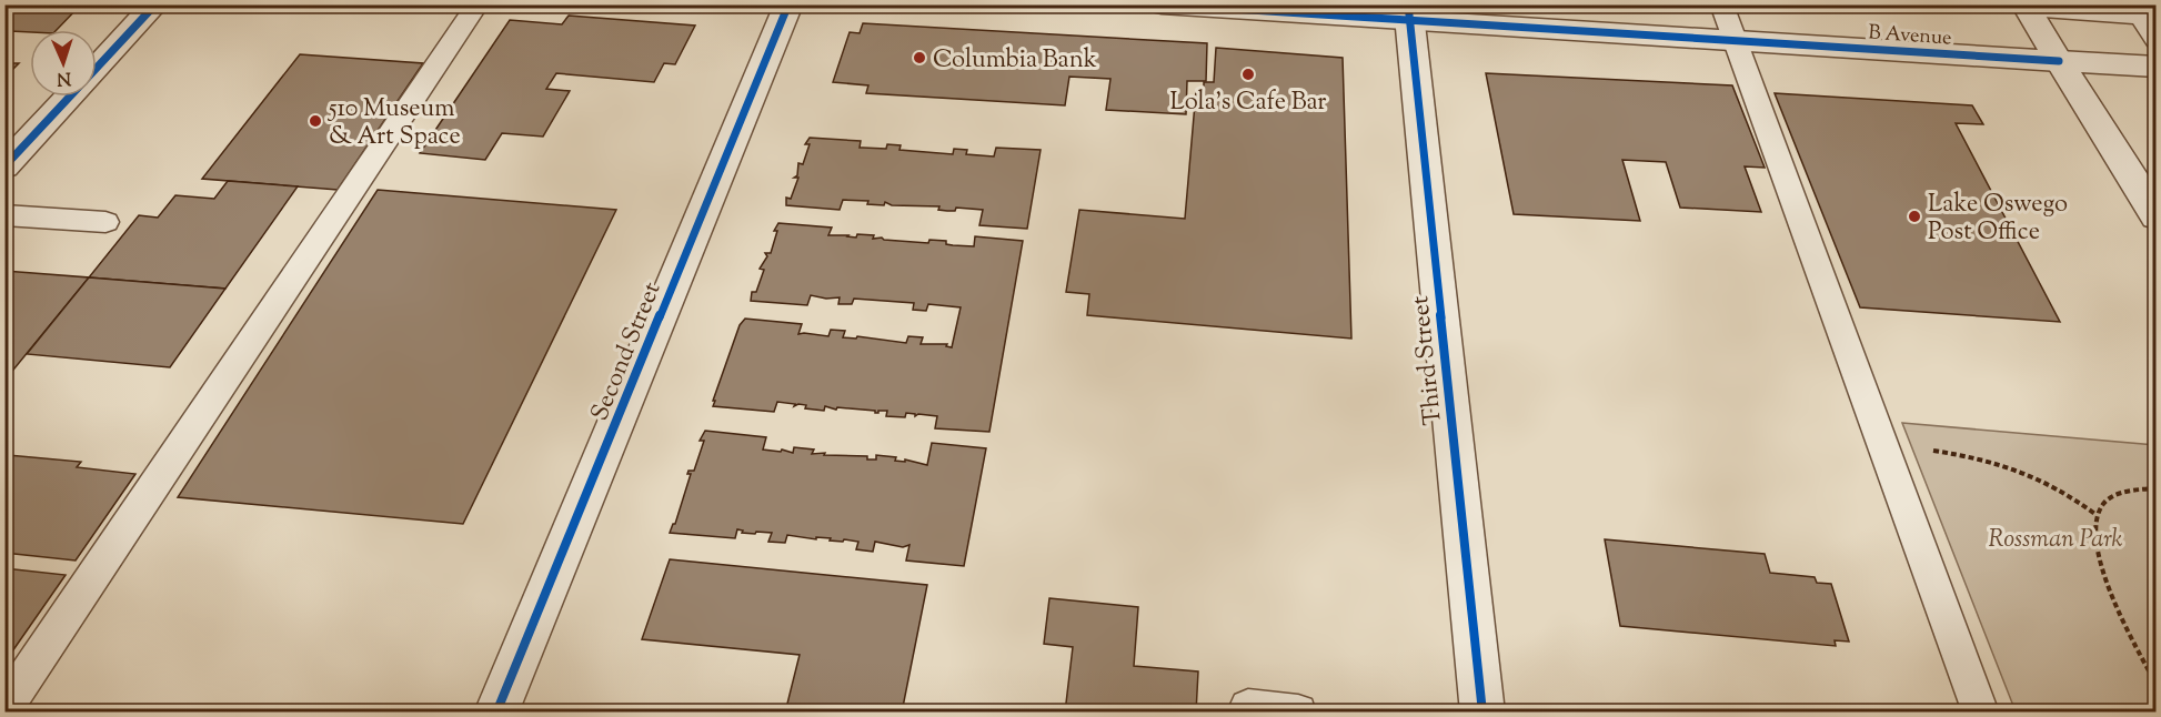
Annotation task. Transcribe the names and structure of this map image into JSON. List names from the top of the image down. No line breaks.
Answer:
{"streets":{"street":["B Avenue","Second Street","Third Street"]},"crossings":[["B Avenue","Third Street"]],"parks":["Rossman Park"],"places":["Columbia Bank","Lola's Cafe Bar","510 Museum & Art Space","Lake Oswego Post Office"],"north":"bottom"}
